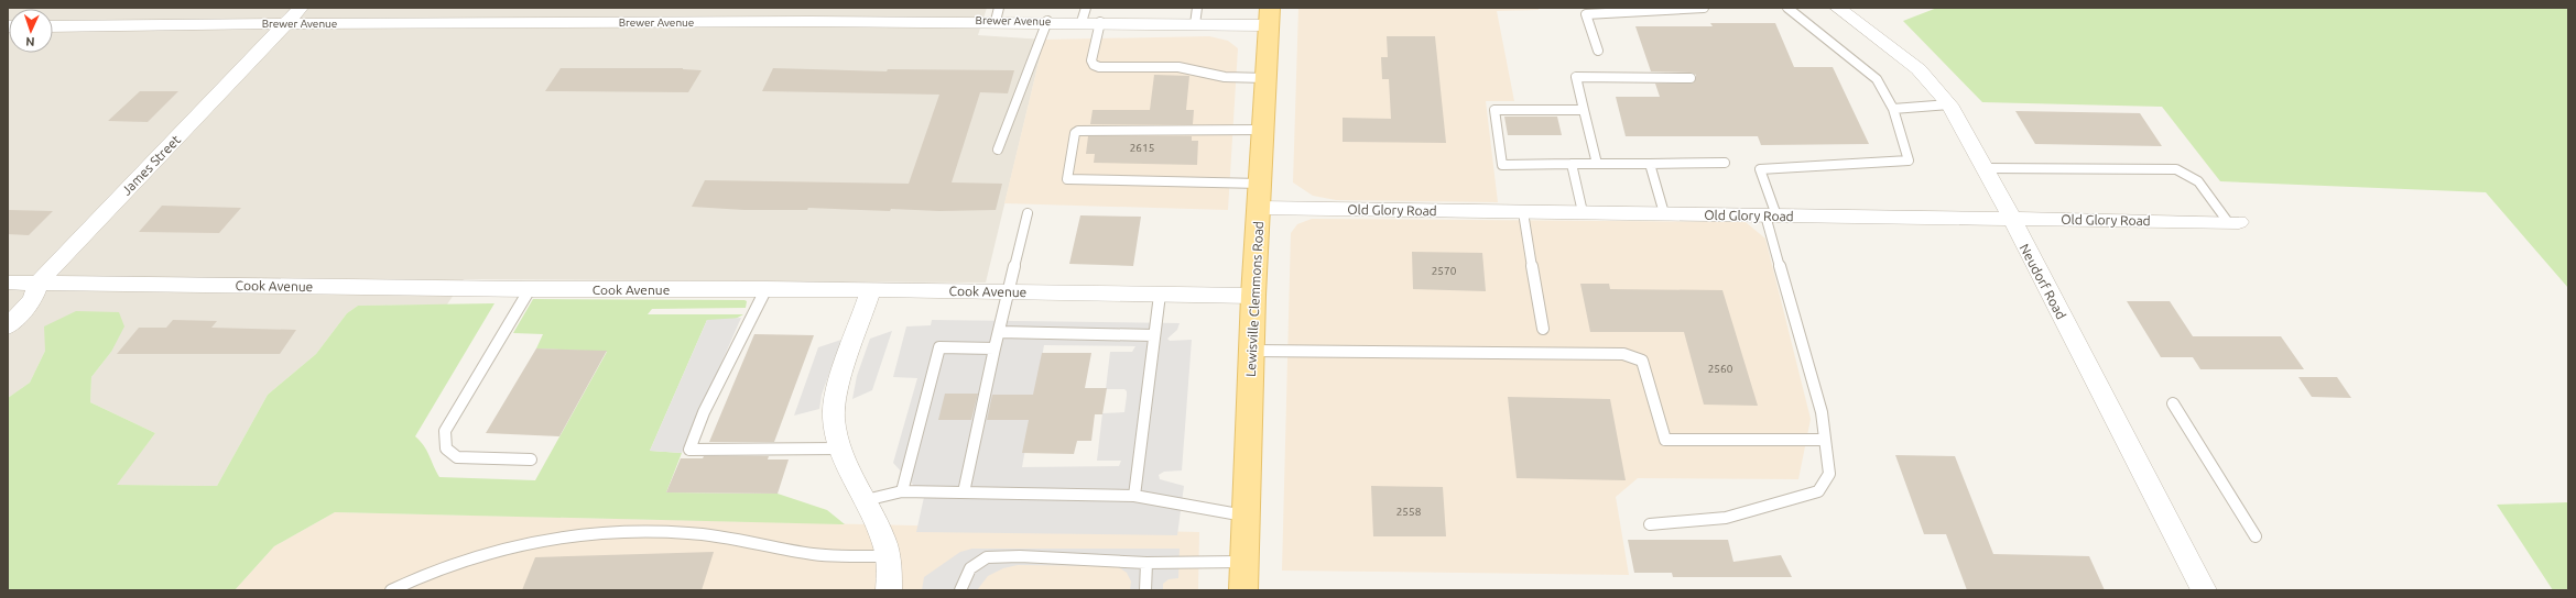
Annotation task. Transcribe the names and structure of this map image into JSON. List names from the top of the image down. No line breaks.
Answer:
{"streets":{"main road":["Lewisville Clemmons Road"],"street":["Brewer Avenue","James Street","Old Glory Road","Neudorf Road","Cook Avenue"]},"crossings":[["Brewer Avenue","James Street"],["Brewer Avenue","Lewisville Clemmons Road"],["James Street","Cook Avenue"],["Old Glory Road","Neudorf Road"],["Old Glory Road","Lewisville Clemmons Road"],["Cook Avenue","Lewisville Clemmons Road"]],"house_numbers":["2615","2570","2560","2558"],"north":"bottom"}
